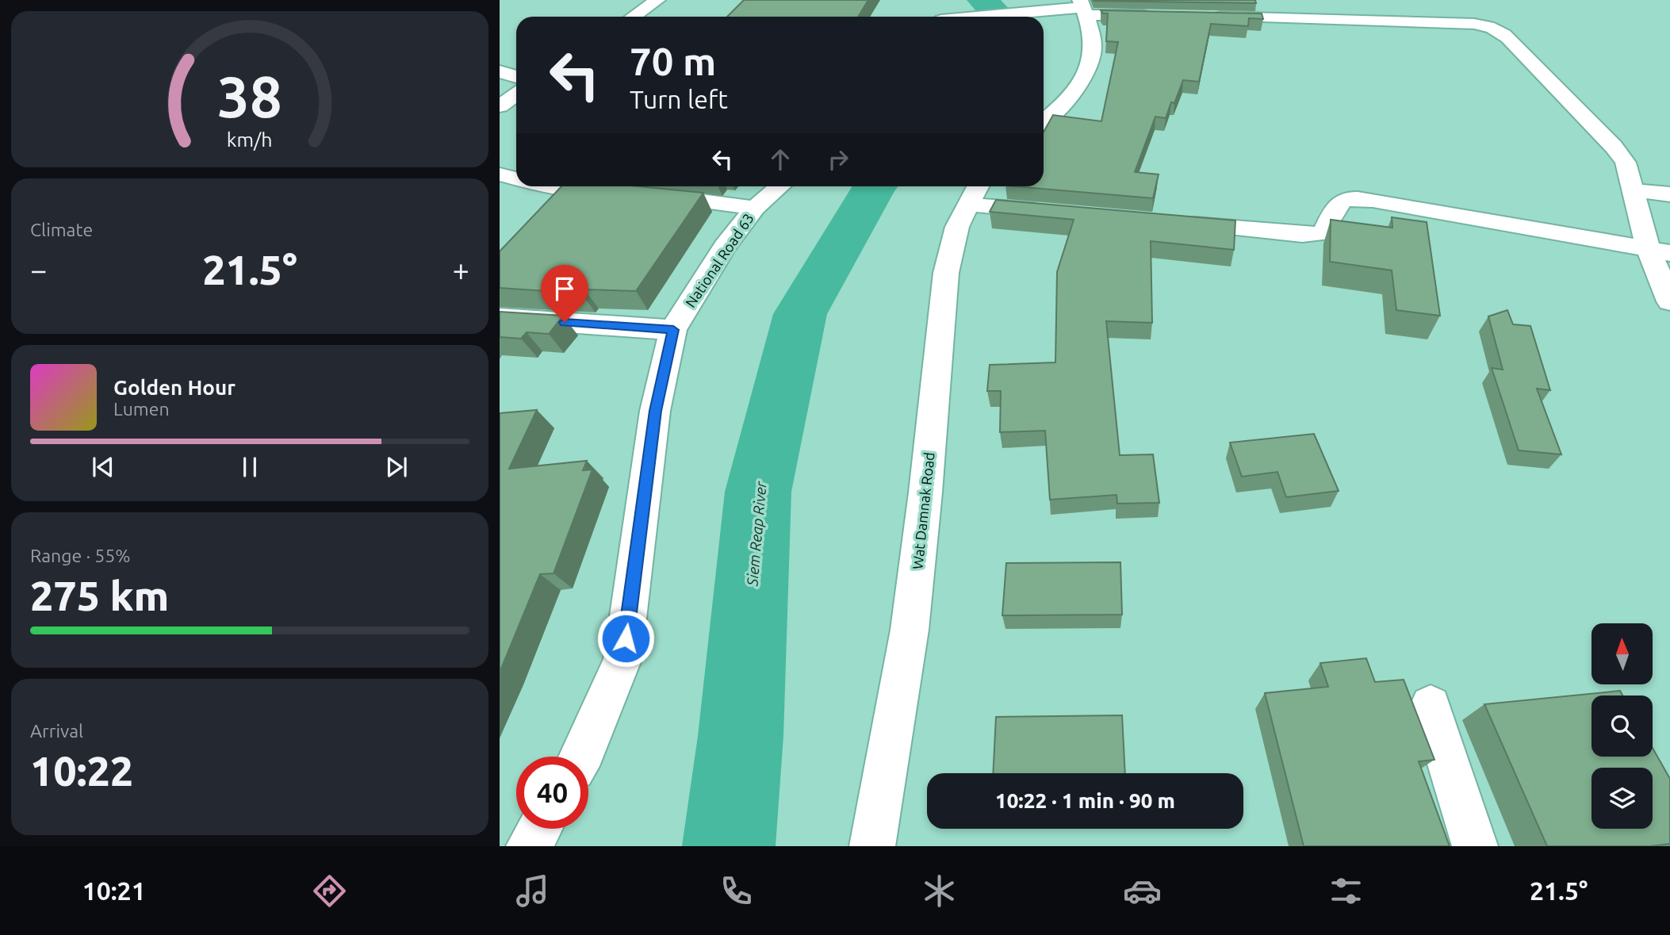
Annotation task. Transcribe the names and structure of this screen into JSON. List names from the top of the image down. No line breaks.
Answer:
{"streets":{"street":["National Road 63","Wat Damnak Road"]},"water":["Siem Reap River"],"north":"top","page":{"turn":["70 m","Turn left"],"tile":["Climate",["Range · 55%","275 km"],["Arrival","10:22"]],"heat":["−","21.5°","+"],"song":["Golden Hour","Lumen"],"limit":"40","trip":"10:22 · 1 min · 90 m","tabs":["10:21","21.5°"],"gauge":["38","km/h"]}}
